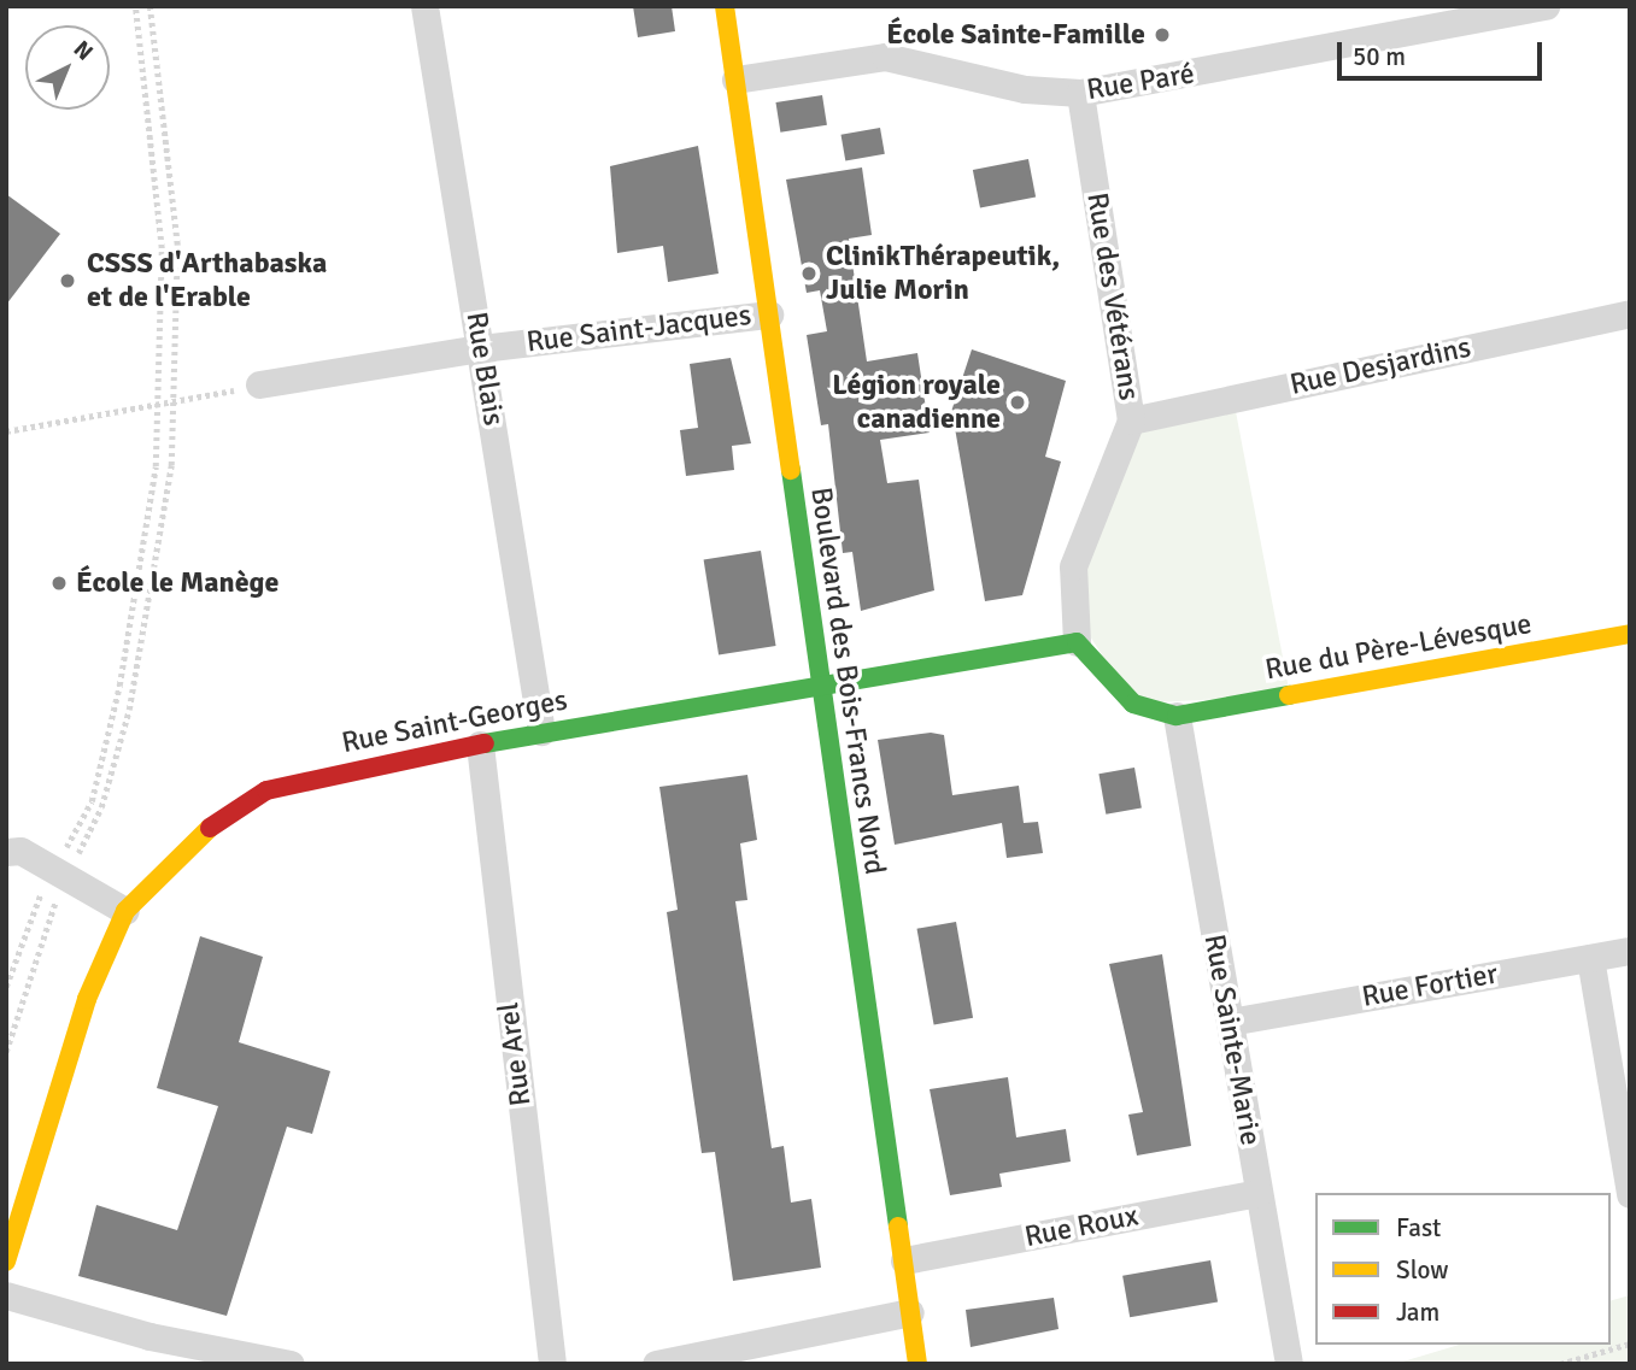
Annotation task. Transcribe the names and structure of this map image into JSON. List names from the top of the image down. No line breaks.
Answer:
{"streets":{"street":["Rue Paré","Rue des Vétérans","Rue Saint-Jacques","Rue Desjardins","Rue Blais","Rue du Père-Lévesque","Boulevard des Bois-Francs Nord","Rue Saint-Georges","Rue Fortier","Rue Sainte-Marie","Rue Arel","Rue Roux"]},"crossings":[["Rue Paré","Rue des Vétérans"],["Rue Paré","Boulevard des Bois-Francs Nord"],["Rue des Vétérans","Rue Desjardins"],["Rue des Vétérans","Rue Saint-Georges"],["Rue Saint-Jacques","Rue Blais"],["Rue Saint-Jacques","Boulevard des Bois-Francs Nord"],["Rue Blais","Rue Saint-Georges"],["Rue du Père-Lévesque","Rue Sainte-Marie"],["Boulevard des Bois-Francs Nord","Rue Saint-Georges"],["Boulevard des Bois-Francs Nord","Rue Roux"],["Rue Saint-Georges","Rue Arel"],["Rue Fortier","Rue Sainte-Marie"],["Rue Sainte-Marie","Rue Roux"]],"places":["École Sainte-Famille","ClinikThérapeutik, Julie Morin","CSSS d'Arthabaska et de l'Erable","Légion royale canadienne","École le Manège"],"legend":["Fast","Slow","Jam"],"scale_bar":"50 m","north":"top right"}
